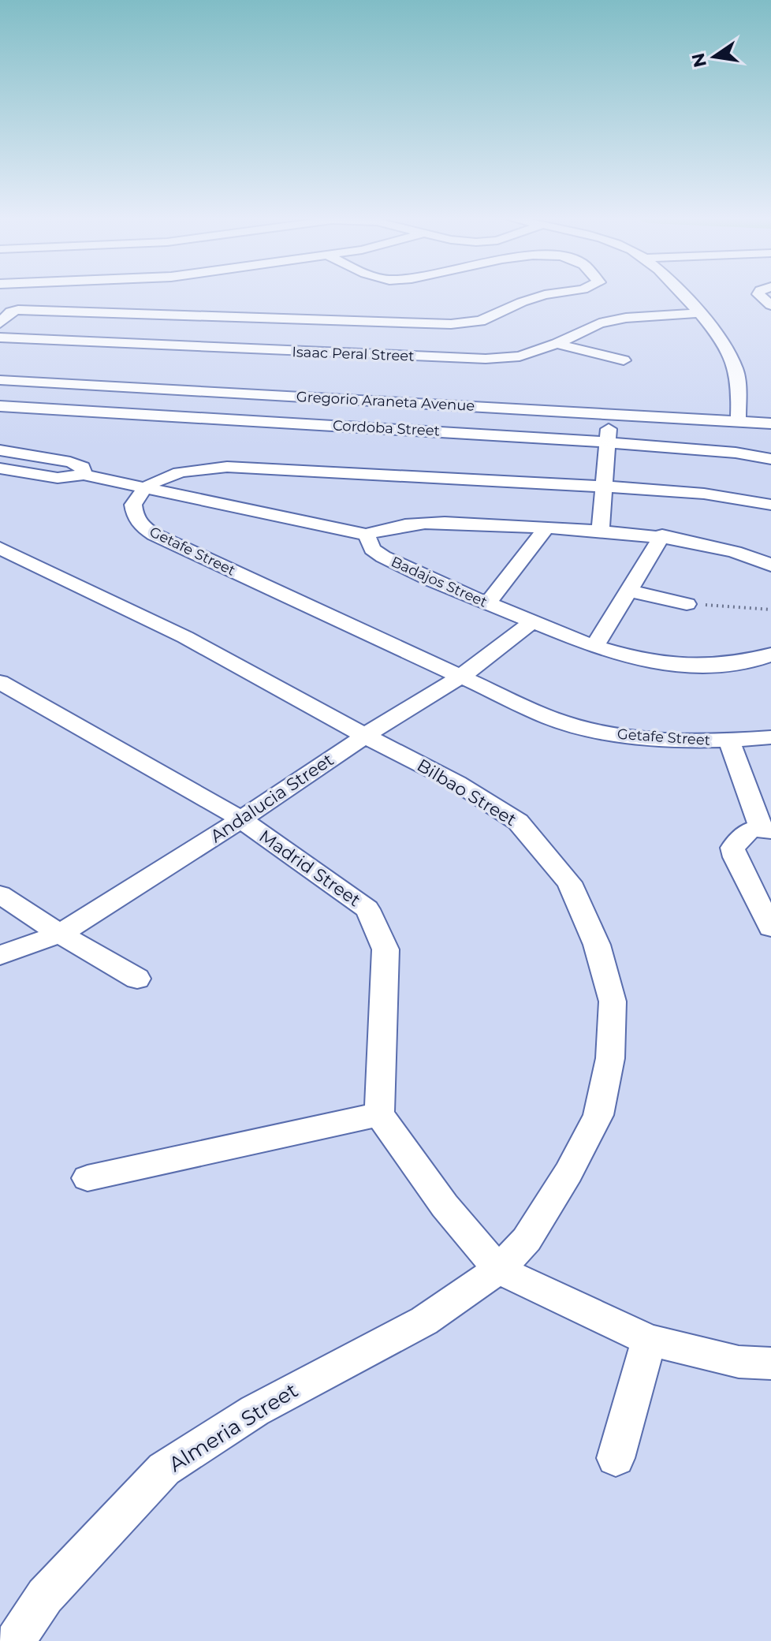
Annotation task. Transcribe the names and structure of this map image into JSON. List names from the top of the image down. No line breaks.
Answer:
{"streets":{"street":["Isaac Peral Street","Gregorio Araneta Avenue","Cordoba Street","Getafe Street","Badajos Street","Bilbao Street","Andalucia Street","Madrid Street","Almeria Street"]},"crossings":[["Getafe Street","Andalucia Street"],["Badajos Street","Andalucia Street"],["Bilbao Street","Andalucia Street"],["Bilbao Street","Almeria Street"],["Andalucia Street","Madrid Street"]],"north":"left"}
